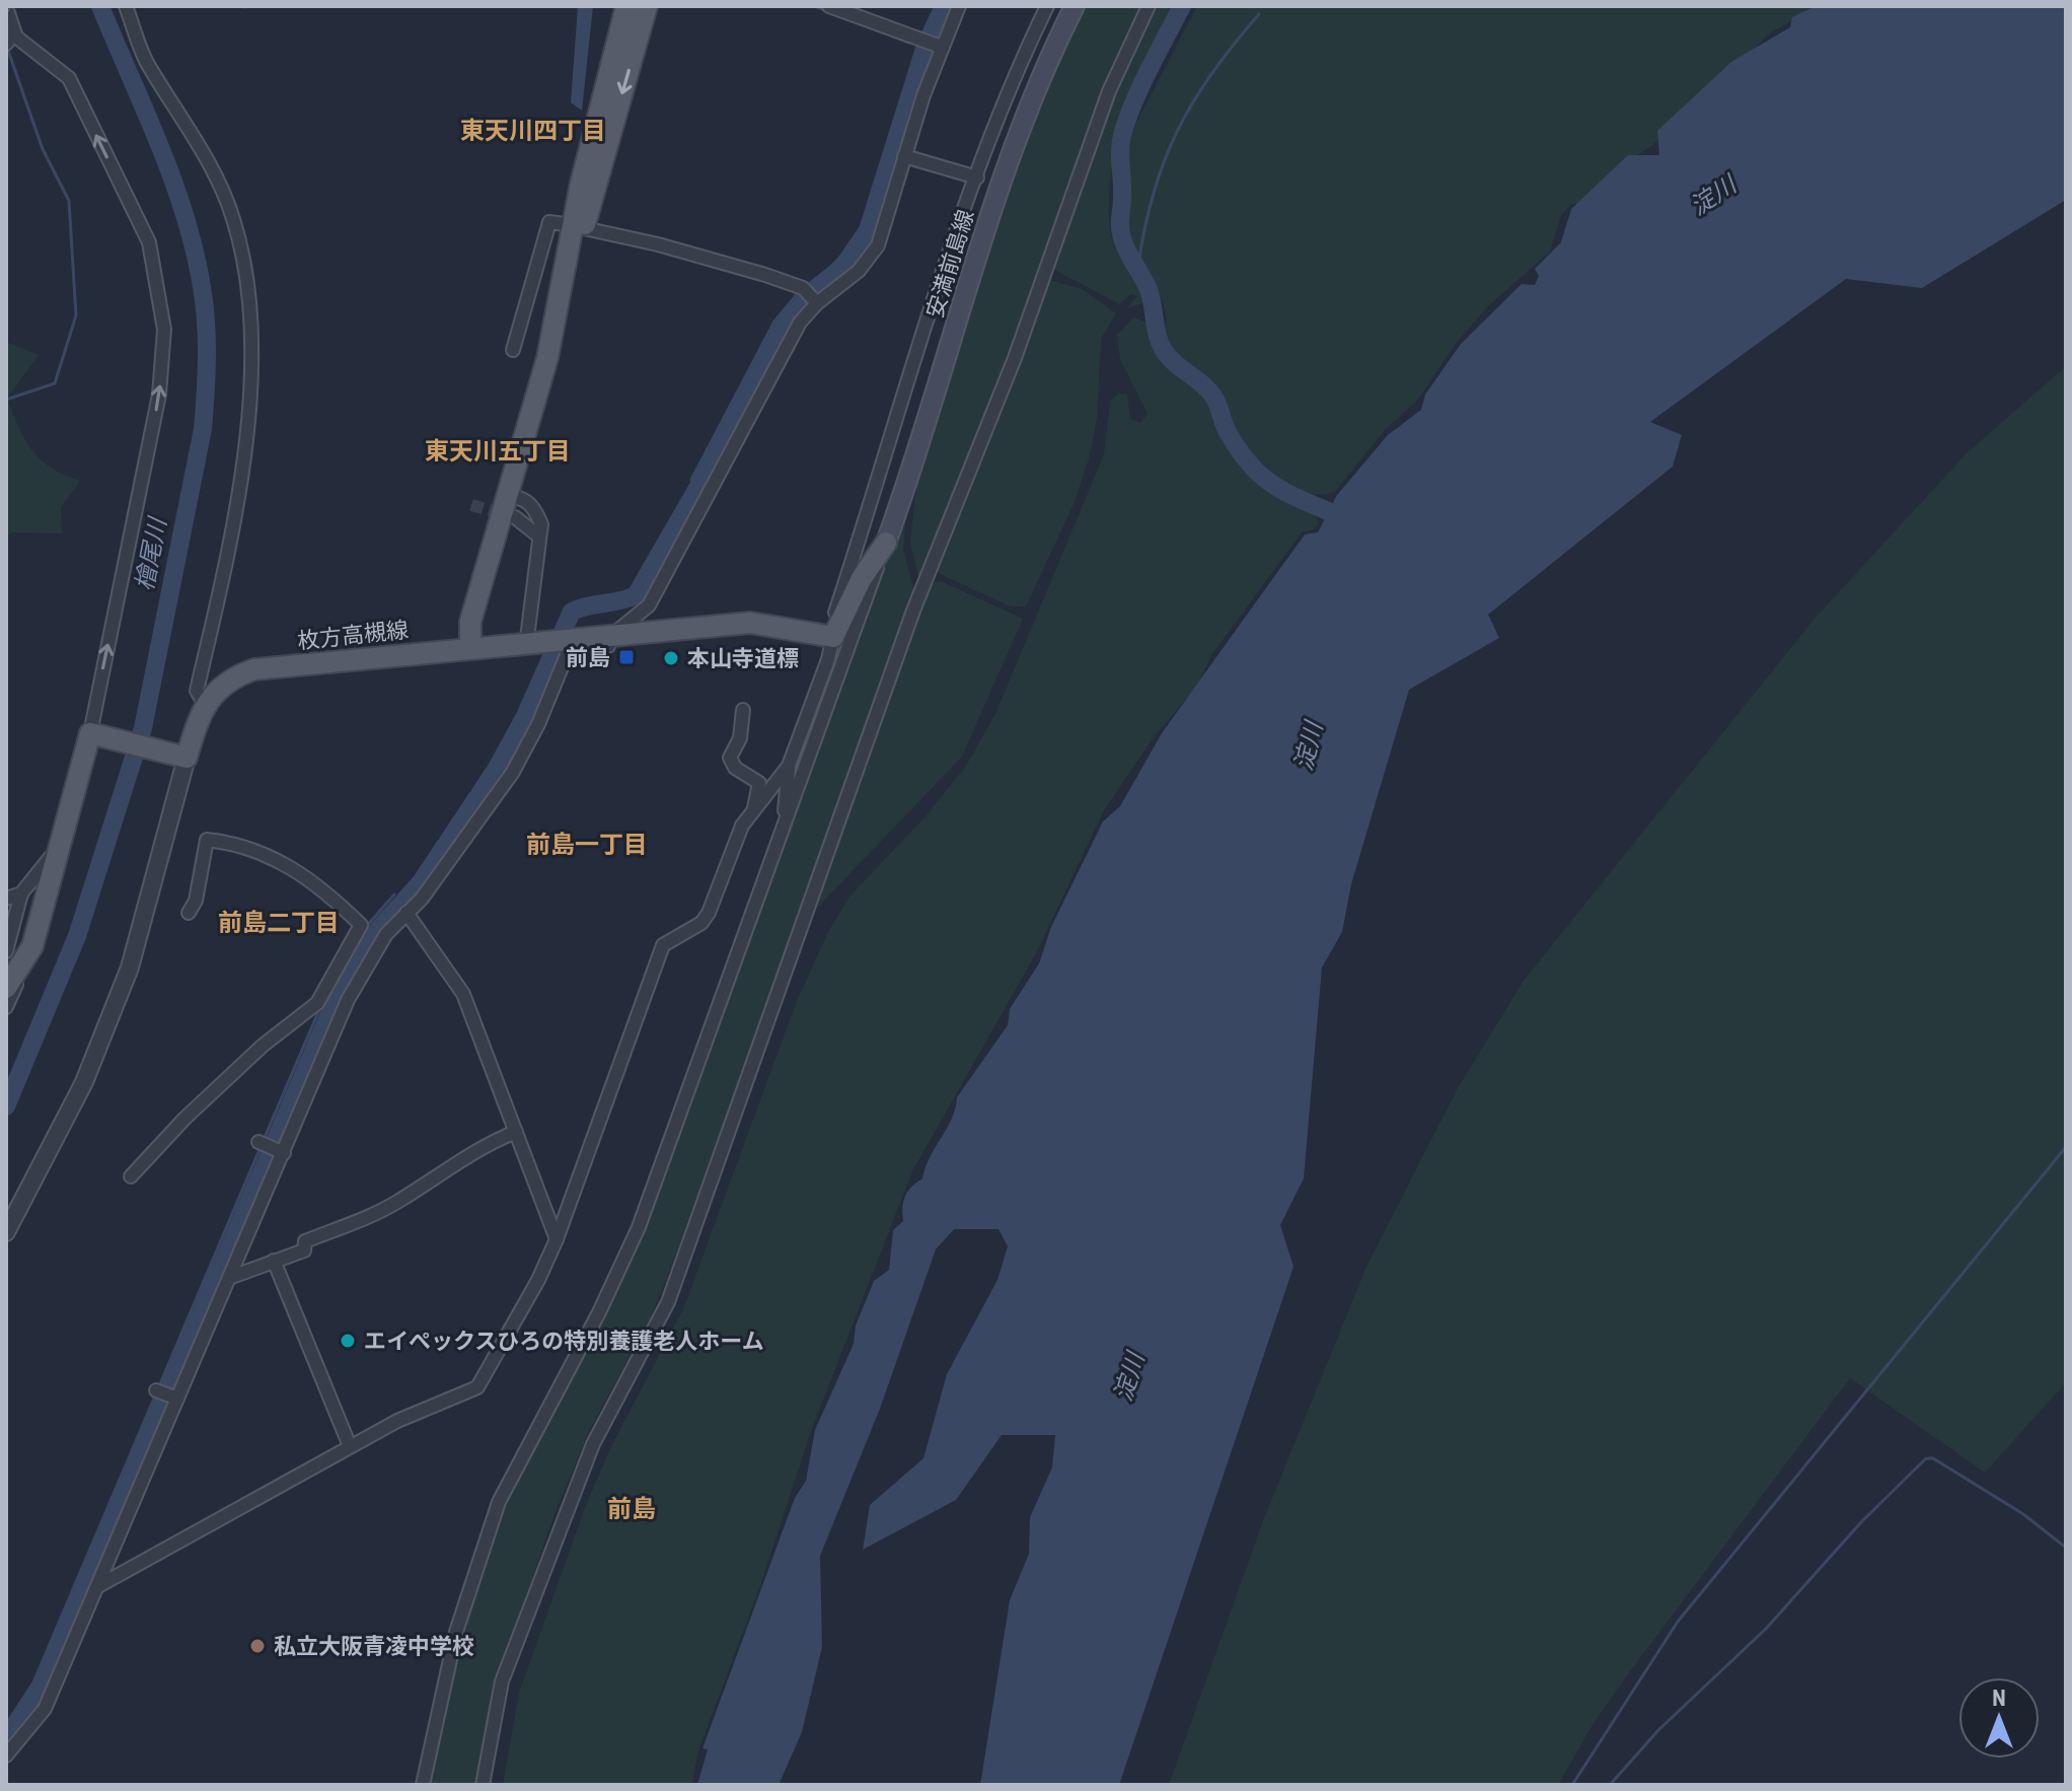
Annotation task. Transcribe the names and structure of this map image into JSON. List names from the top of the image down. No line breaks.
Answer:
{"streets":{"main road":["安満前島線","枚方高槻線"]},"districts":["東天川四丁目","東天川五丁目","前島一丁目","前島二丁目","前島"],"water":["淀川","檜尾川"],"places":{"transit":["前島"],"other":["本山寺道標","エイぺックスひろの特別養護老人ホーム","私立大阪青凌中学校"]},"north":"top"}
